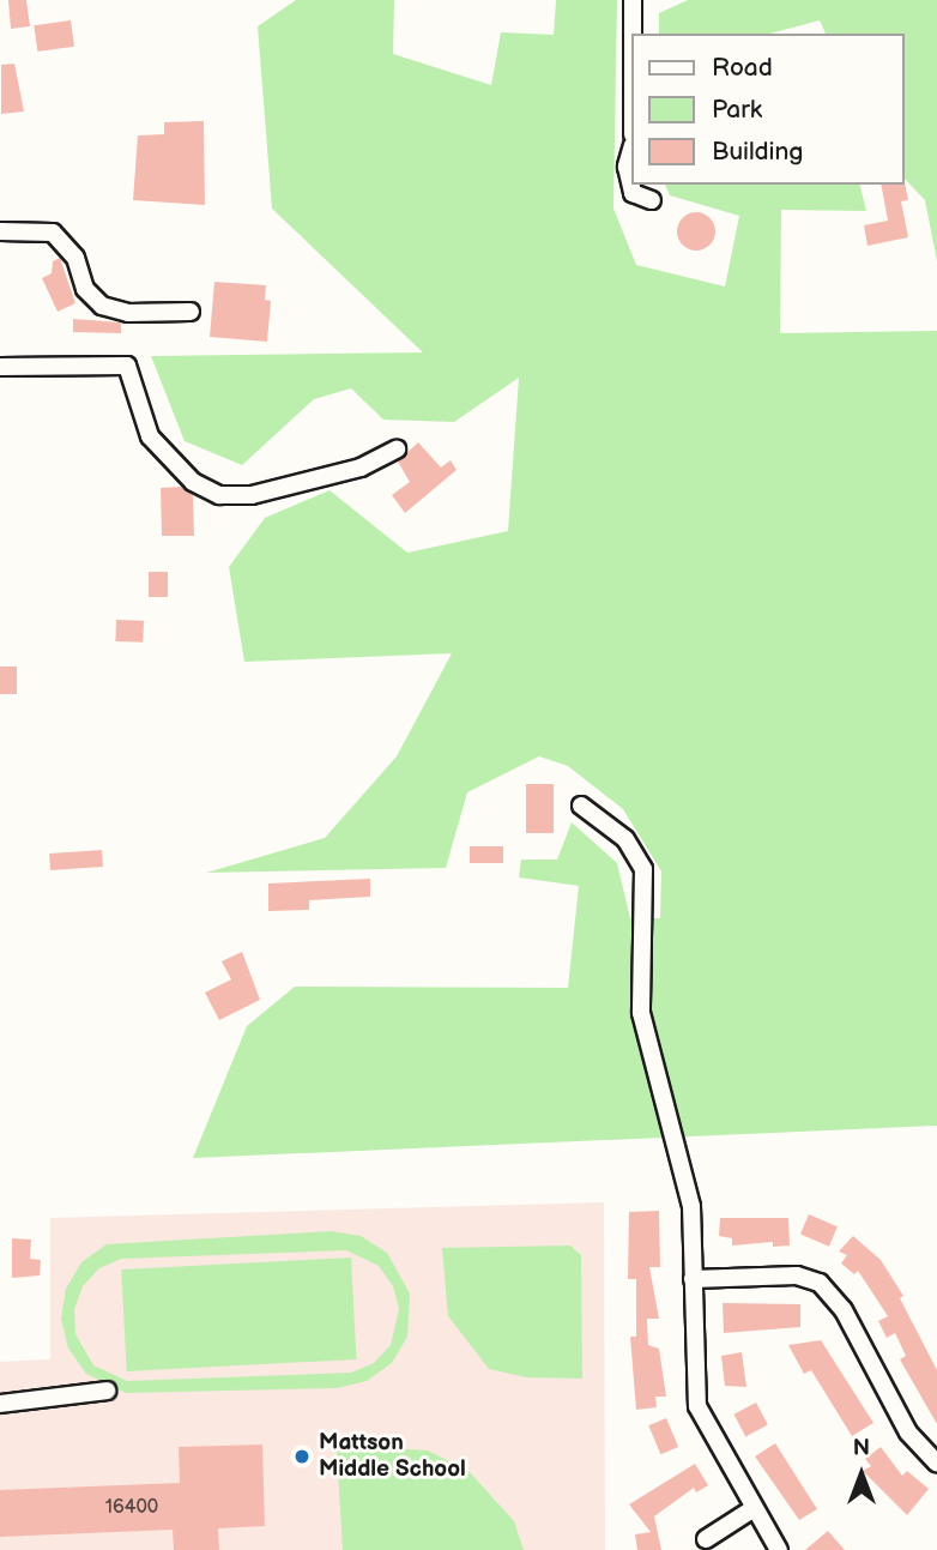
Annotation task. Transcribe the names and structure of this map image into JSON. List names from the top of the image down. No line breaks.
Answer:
{"places":["Mattson Middle School"],"house_numbers":["16400"],"legend":["Road","Park","Building"],"north":"top"}
